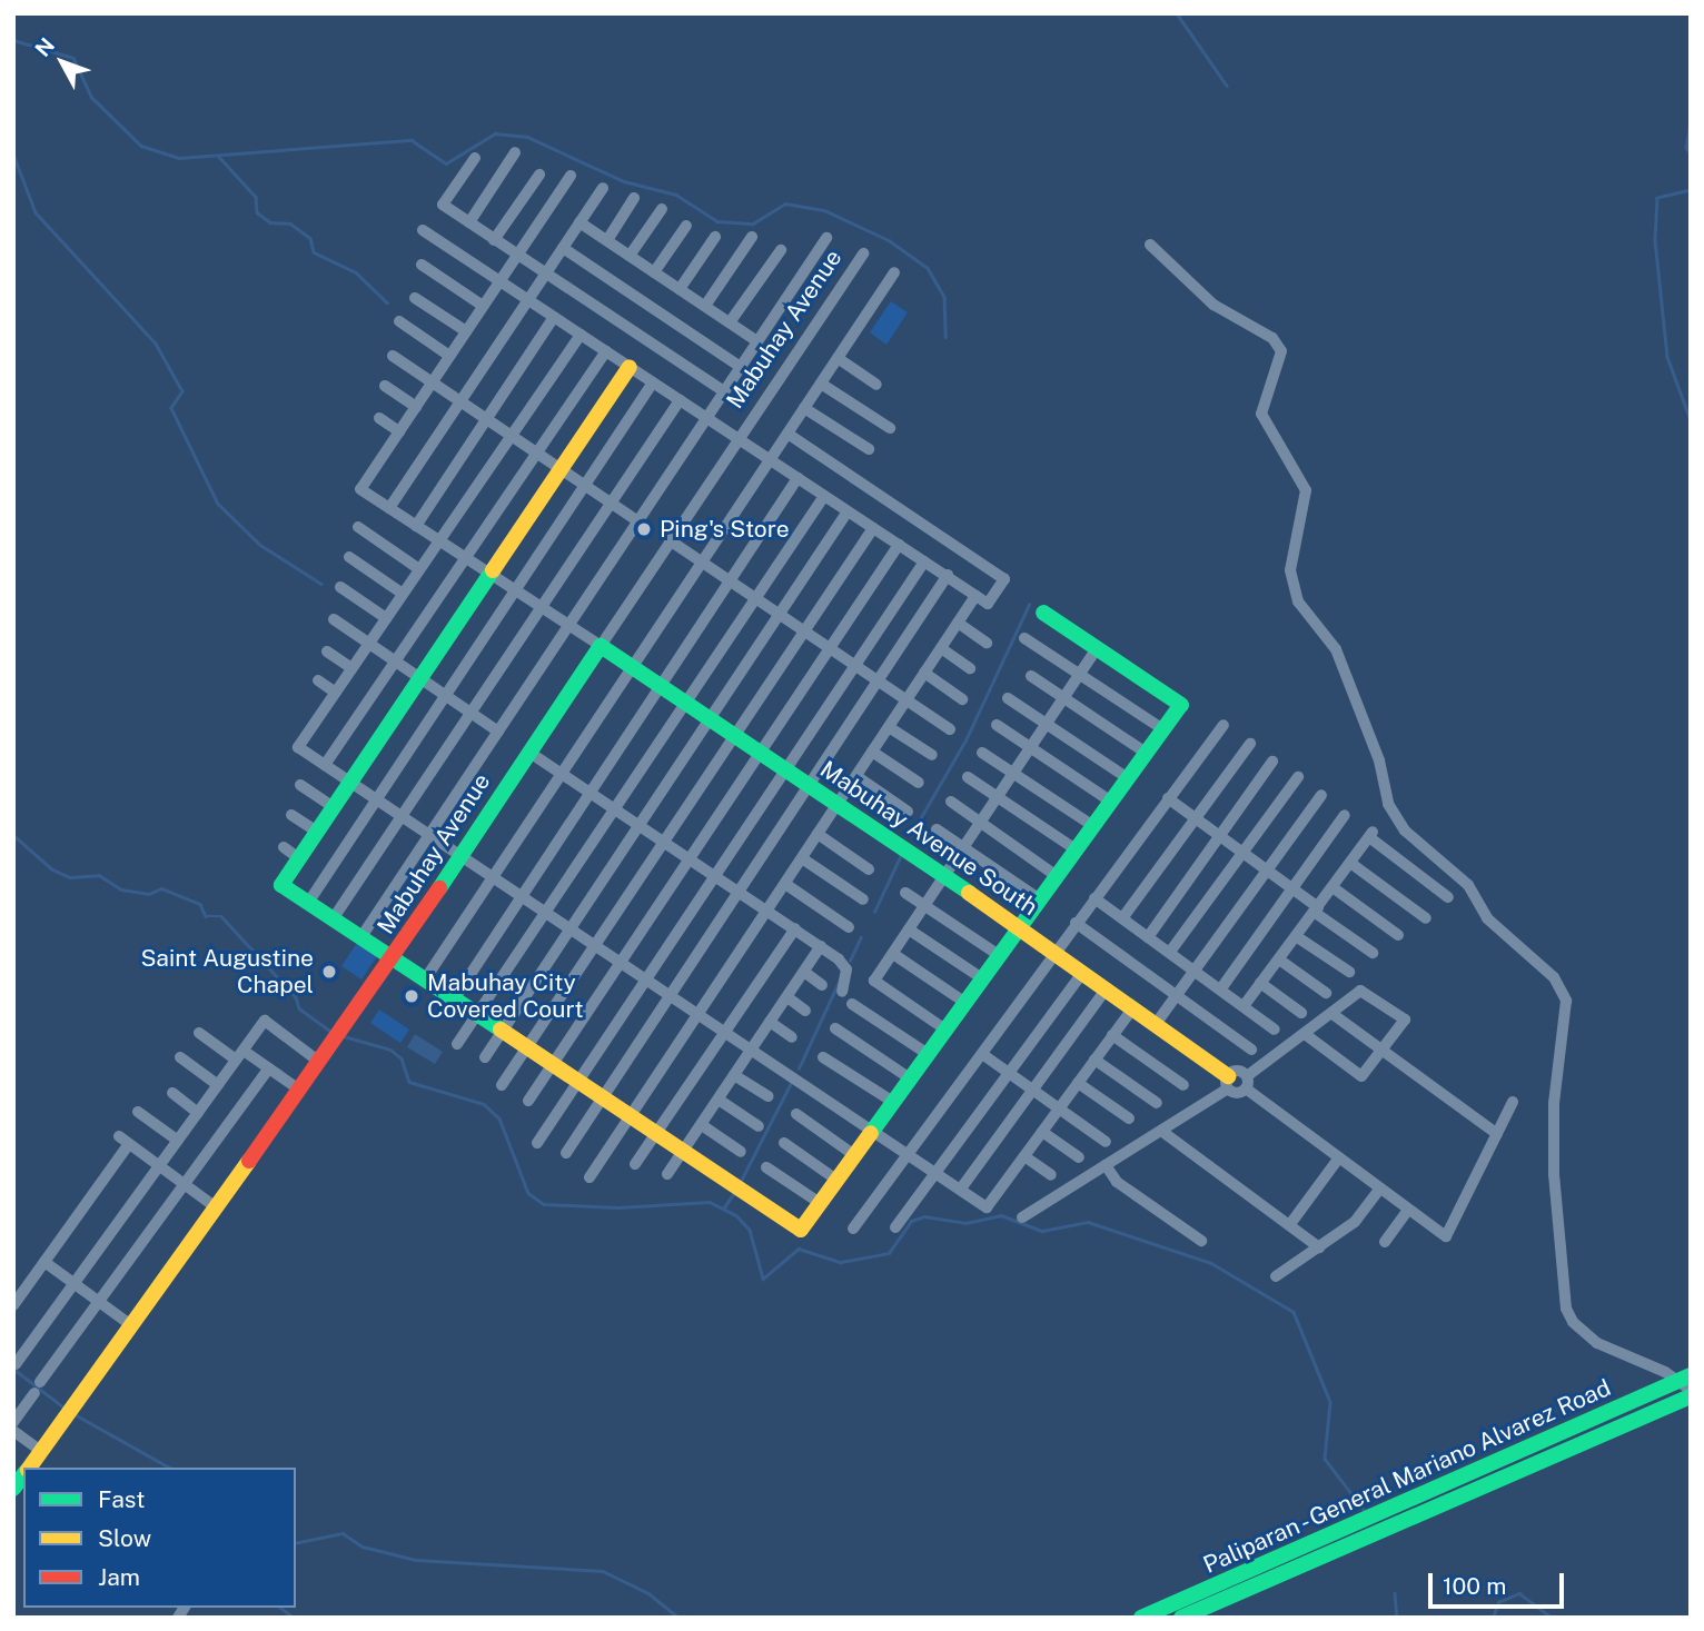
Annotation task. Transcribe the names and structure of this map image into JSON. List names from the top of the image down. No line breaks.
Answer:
{"streets":{"street":["Mabuhay Avenue","Mabuhay Avenue South","Paliparan - General Mariano Alvarez Road"]},"crossings":[["Mabuhay Avenue","Mabuhay Avenue South"]],"places":["Ping's Store","Saint Augustine Chapel","Mabuhay City Covered Court"],"legend":["Fast","Slow","Jam"],"scale_bar":"100 m","north":"top left"}
